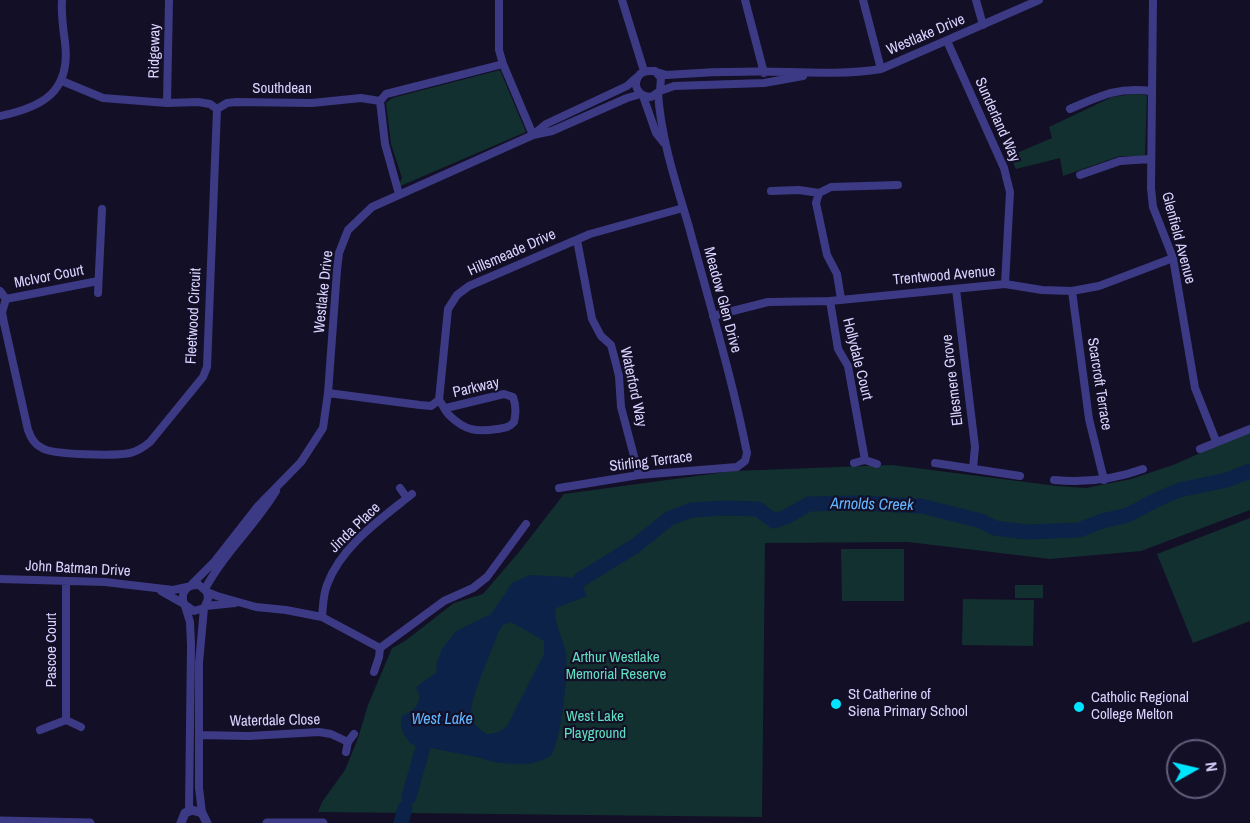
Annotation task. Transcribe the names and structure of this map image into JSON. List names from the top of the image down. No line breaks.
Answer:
{"streets":{"street":["Westlake Drive","Ridgeway","Southdean","Sunderland Way","Glenfield Avenue","Hillsmeade Drive","Trentwood Avenue","McIvor Court","Meadow Glen Drive","Fleetwood Circuit","Hollydale Court","Ellesmere Grove","Scarcroft Terrace","Waterford Way","Parkway","Stirling Terrace","Jinda Place","John Batman Drive","Pascoe Court","Waterdale Close"]},"crossings":[["Westlake Drive","Sunderland Way"],["Westlake Drive","Meadow Glen Drive"],["Westlake Drive","Parkway"],["Westlake Drive","John Batman Drive"],["Ridgeway","Southdean"],["Southdean","Fleetwood Circuit"],["Sunderland Way","Trentwood Avenue"],["Glenfield Avenue","Trentwood Avenue"],["Hillsmeade Drive","Meadow Glen Drive"],["Hillsmeade Drive","Waterford Way"],["Hillsmeade Drive","Parkway"],["Trentwood Avenue","Meadow Glen Drive"],["Trentwood Avenue","Hollydale Court"],["Trentwood Avenue","Ellesmere Grove"],["Trentwood Avenue","Scarcroft Terrace"],["McIvor Court","Fleetwood Circuit"],["Meadow Glen Drive","Stirling Terrace"],["Waterford Way","Stirling Terrace"],["John Batman Drive","Pascoe Court"]],"water":["Arnolds Creek","West Lake"],"parks":["Arthur Westlake Memorial Reserve","West Lake Playground"],"places":["St Catherine of Siena Primary School","Catholic Regional College Melton"],"north":"right"}
